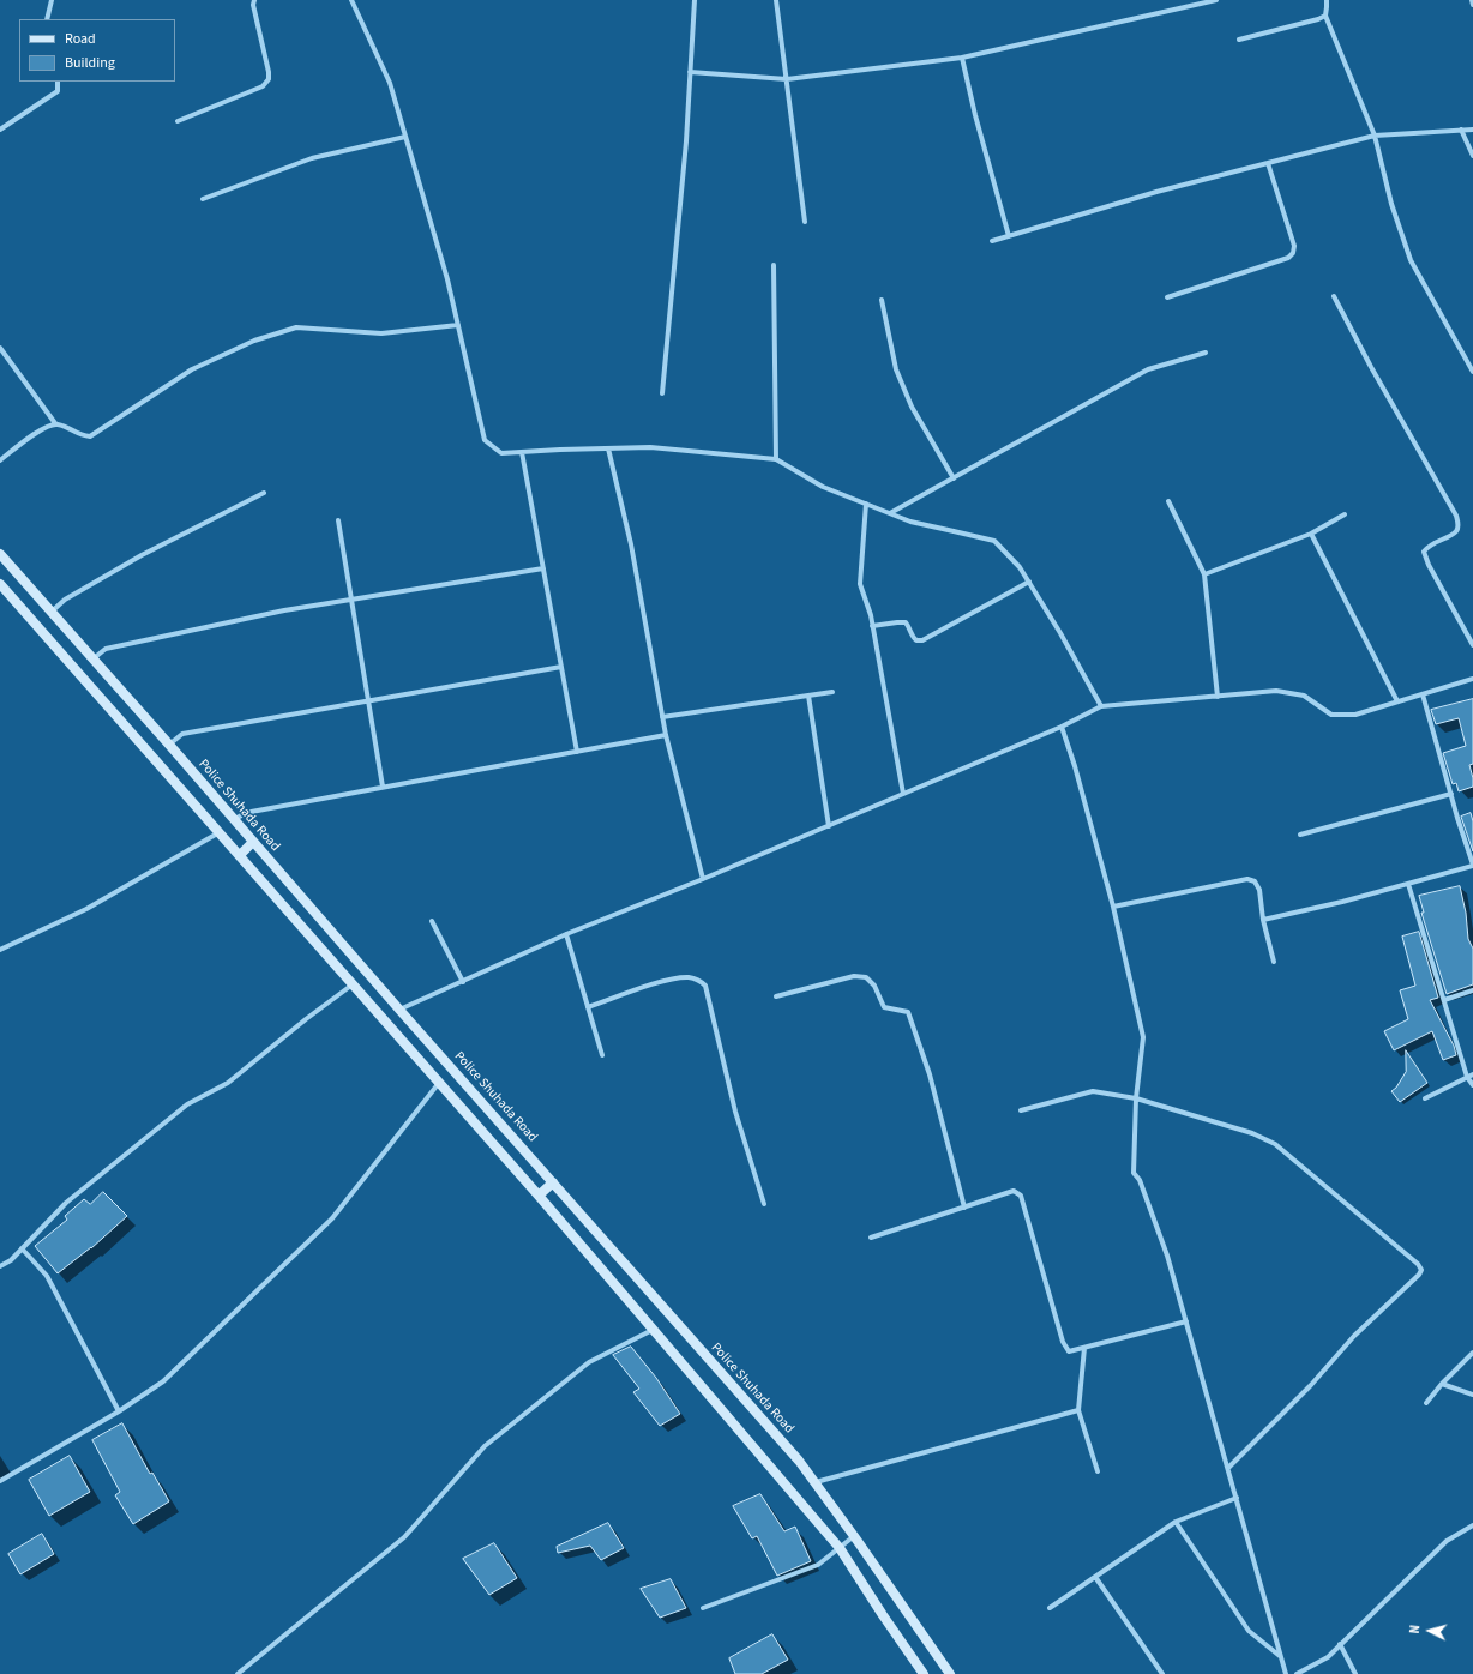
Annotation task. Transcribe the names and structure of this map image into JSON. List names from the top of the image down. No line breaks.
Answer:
{"streets":{"main road":["Police Shuhada Road"]},"legend":["Road","Building"],"north":"left"}
